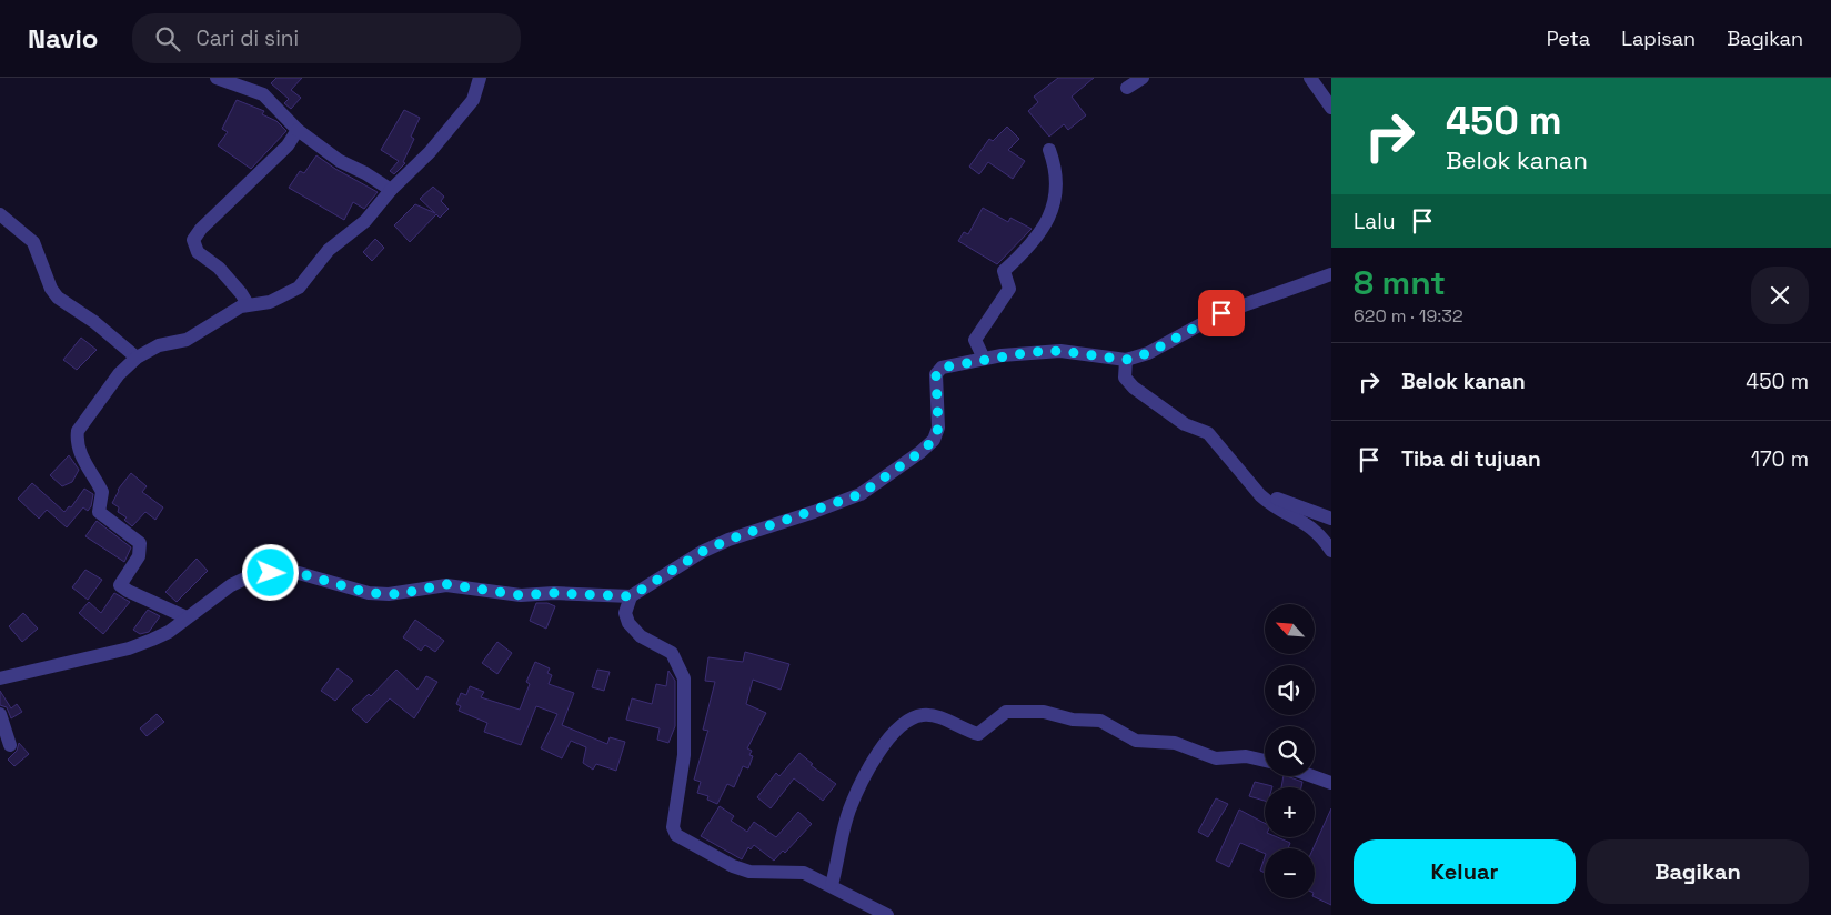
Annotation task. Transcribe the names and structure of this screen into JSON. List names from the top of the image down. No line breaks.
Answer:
{"north":"top left","page":{"header":"Navio","search":"Cari di sini","nav":["Peta","Lapisan","Bagikan"],"turn":["450 m","Belok kanan"],"then":"Lalu","heading":["8 mnt","620 m · 19:32"],"list":[{"name":"Belok kanan","value":"450 m"},{"name":"Tiba di tujuan","value":"170 m"}],"map_buttons":["+","−"],"buttons":["Keluar","Bagikan"]}}
